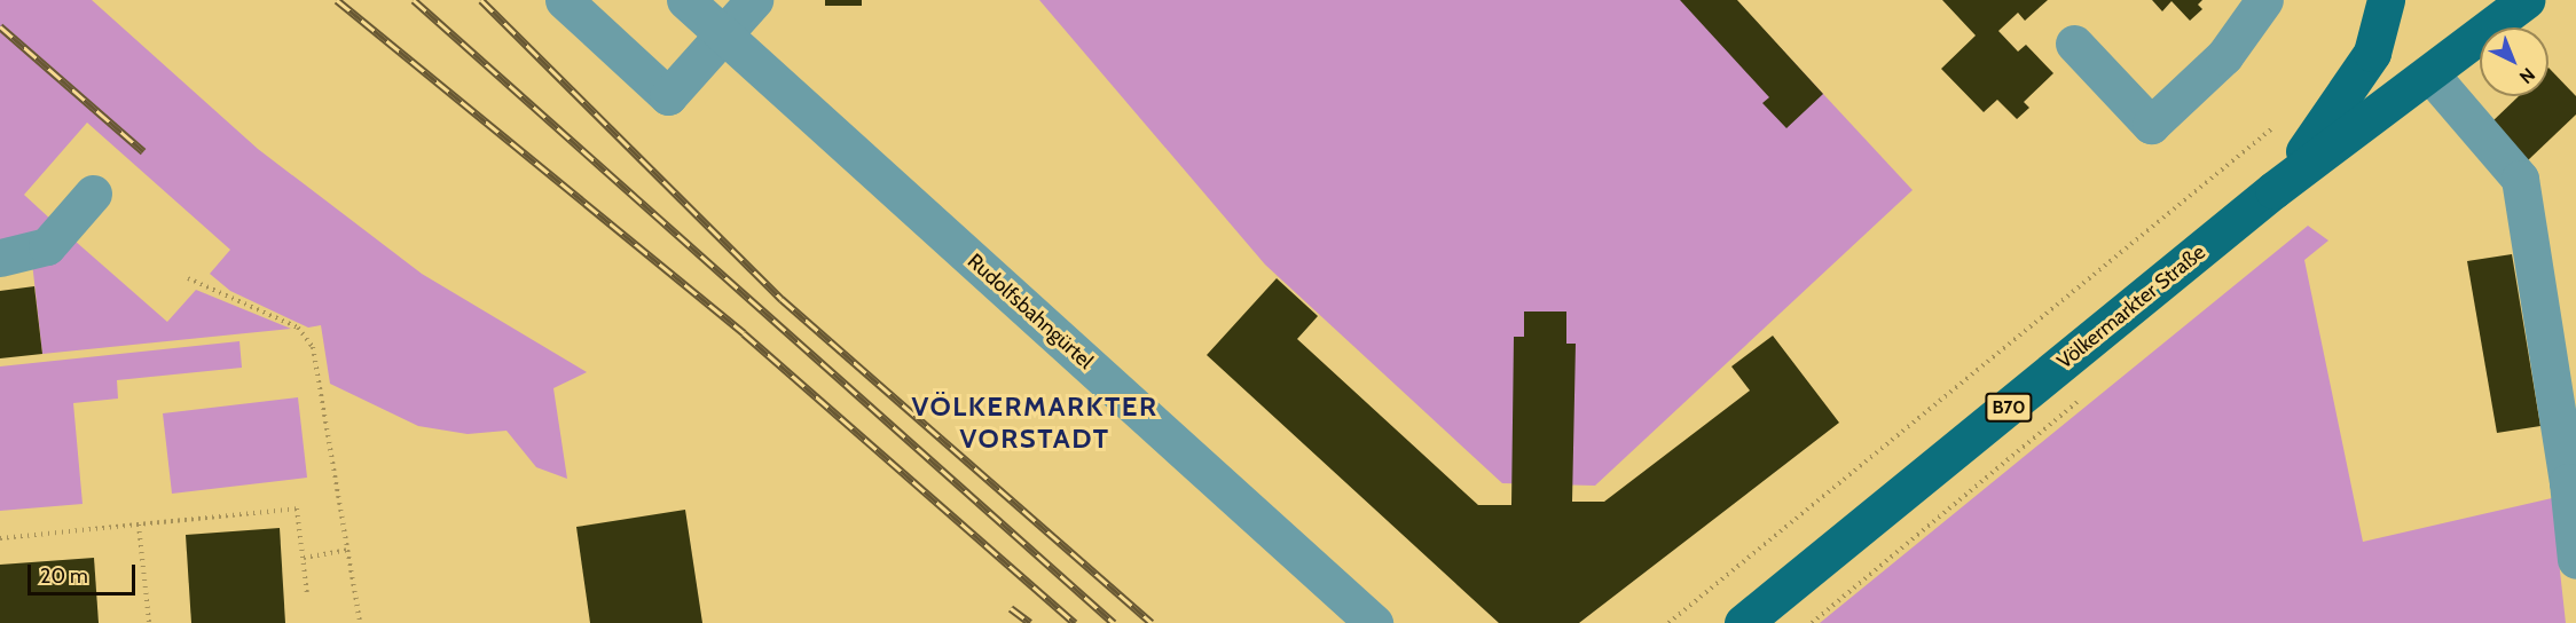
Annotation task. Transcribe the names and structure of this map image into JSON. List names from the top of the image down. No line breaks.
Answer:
{"streets":{"main road":["Völkermarkter Straße","B70"],"street":["Rudolfsbahngürtel"]},"crossings":[["Völkermarkter Straße","B70"]],"districts":["VÖLKERMARKTER VORSTADT"],"scale_bar":"20 m","north":"bottom right"}
